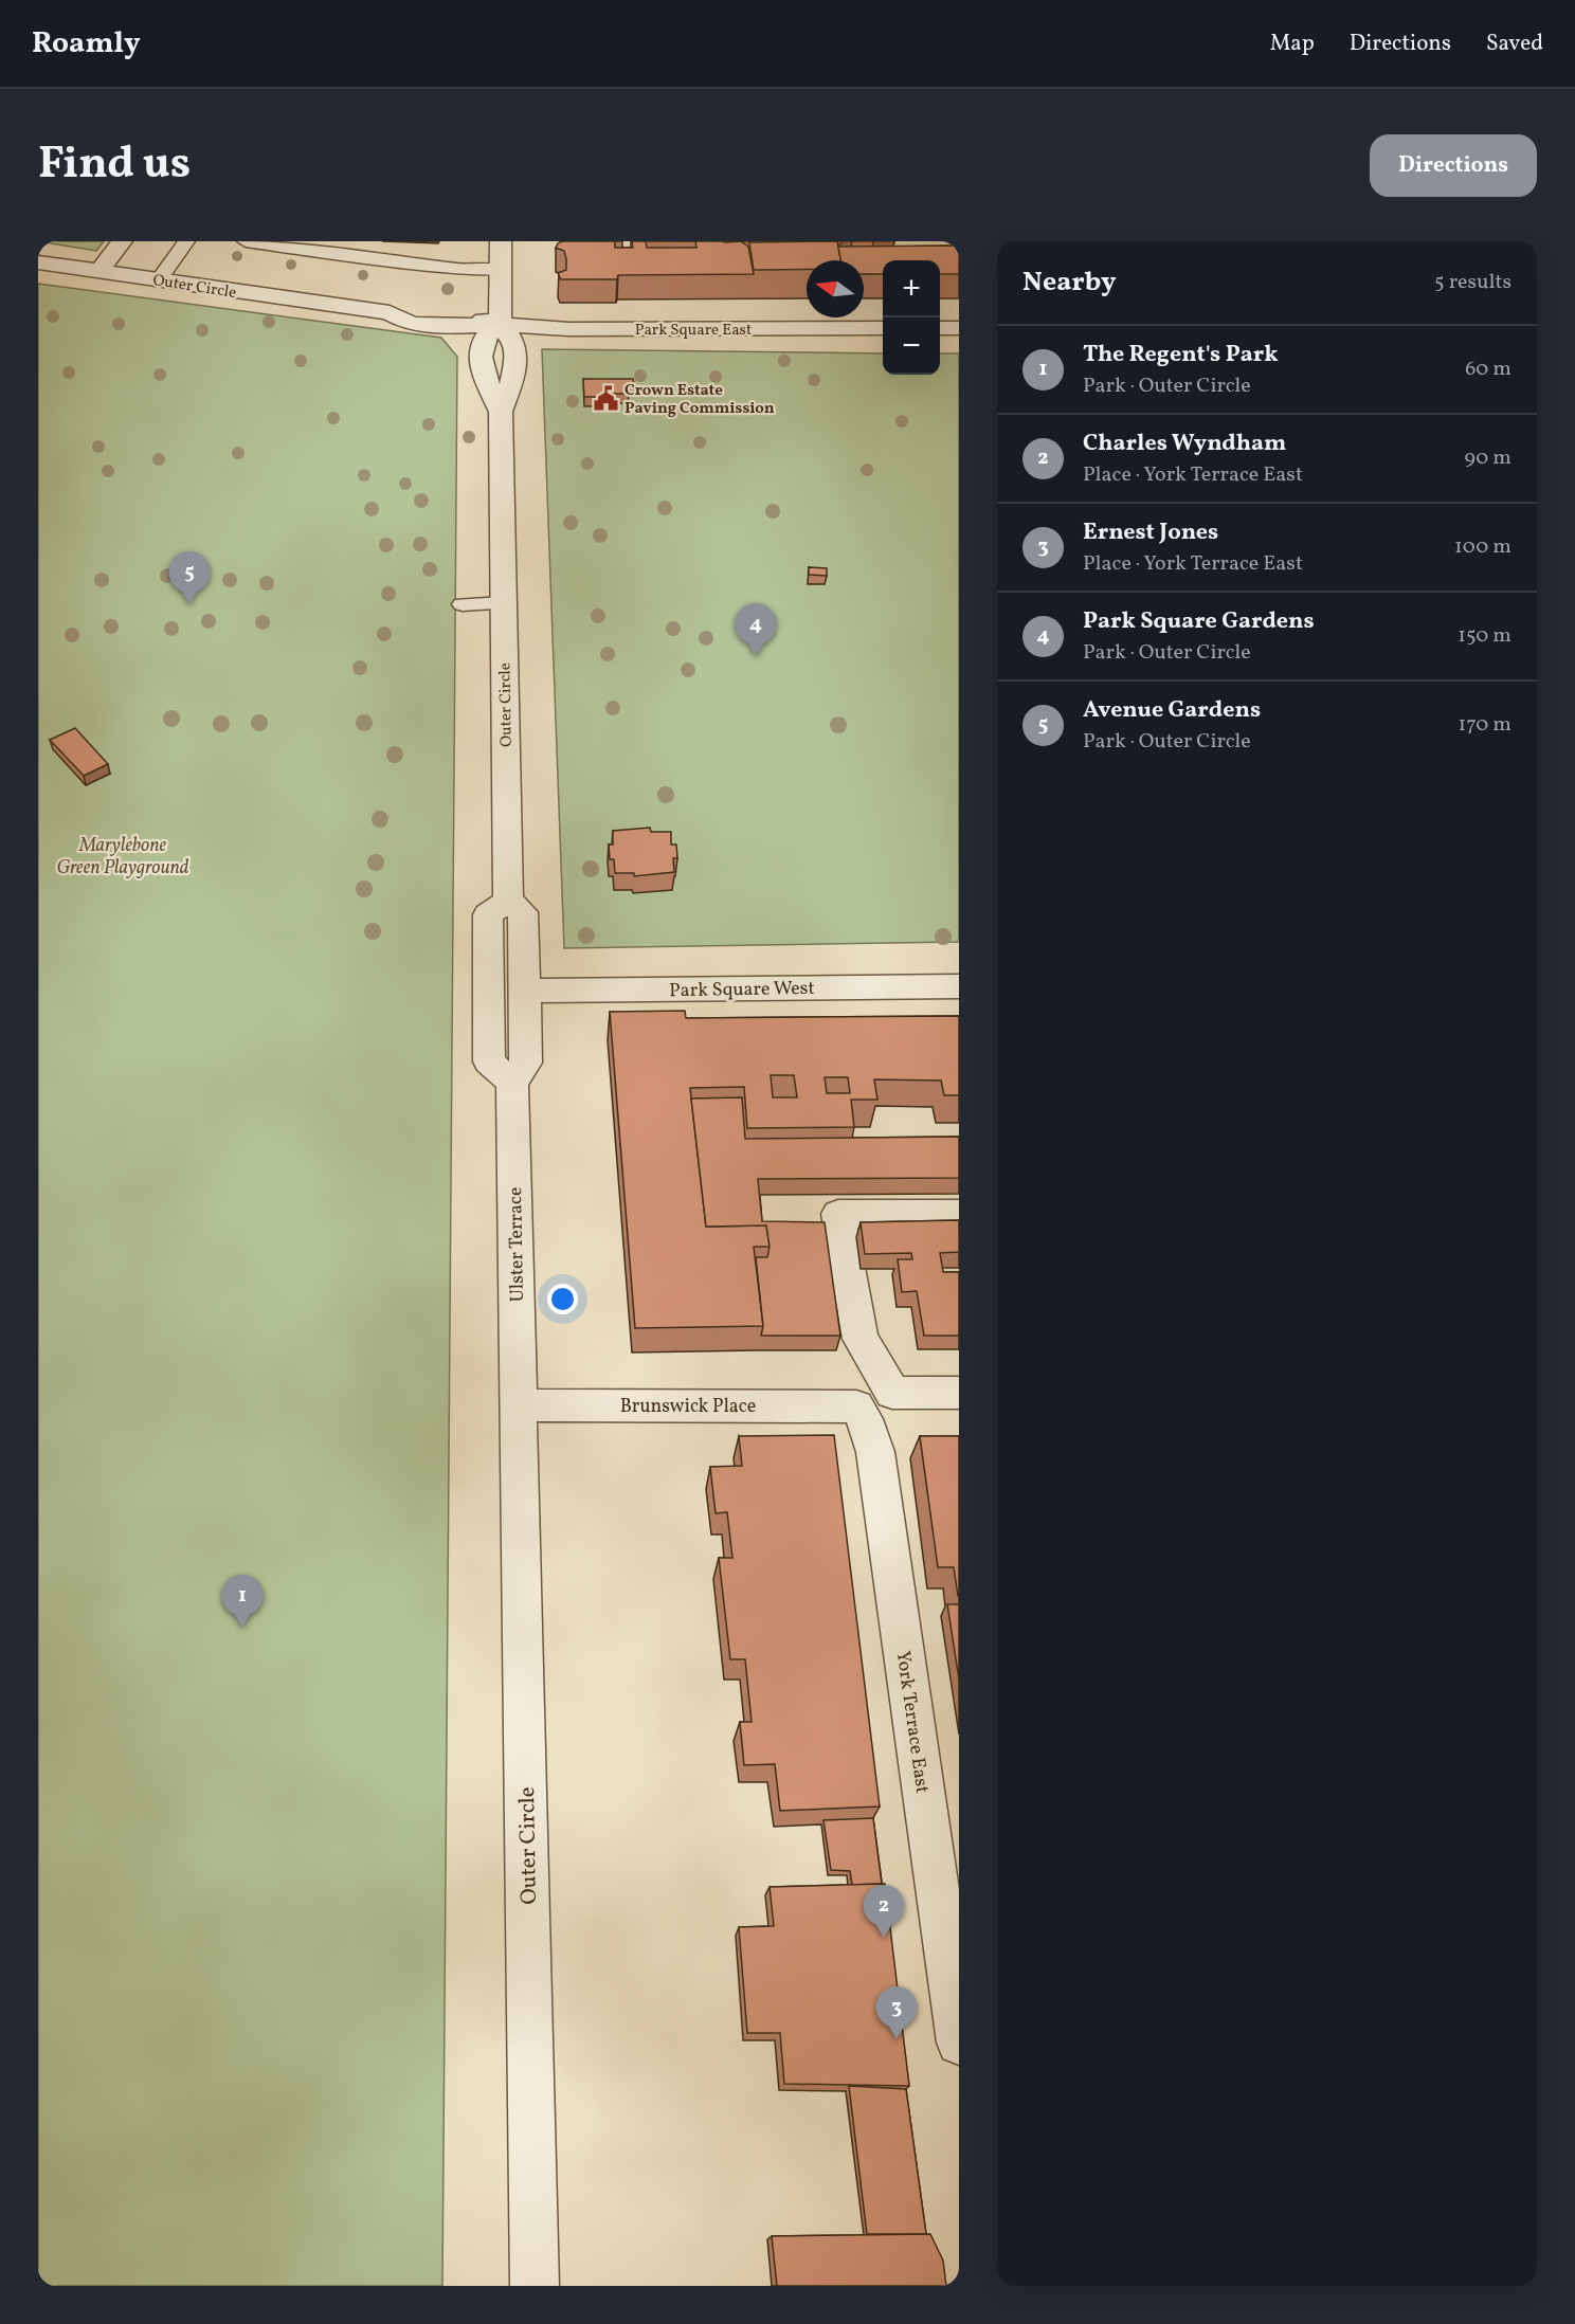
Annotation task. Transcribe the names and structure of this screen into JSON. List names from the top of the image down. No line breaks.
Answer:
{"streets":{"street":["Outer Circle","Park Square East","Park Square West","Ulster Terrace","Brunswick Place","York Terrace East"]},"crossings":[["Outer Circle","Park Square East"],["Outer Circle","Ulster Terrace"],["Outer Circle","Brunswick Place"],["Park Square West","Ulster Terrace"],["Ulster Terrace","Brunswick Place"],["Brunswick Place","York Terrace East"]],"parks":["Marylebone Green Playground"],"places":{"public building":["Crown Estate Paving Commission"]},"north":"left","page":{"header":"Roamly","nav":["Map","Directions","Saved"],"title":"Find us","buttons":"Directions","heading":["Nearby","5 results"],"map_buttons":["+","−"],"list":[{"mark":"1","name":"The Regent's Park","note":"Park · Outer Circle","value":"60 m"},{"mark":"2","name":"Charles Wyndham","note":"Place · York Terrace East","value":"90 m"},{"mark":"3","name":"Ernest Jones","note":"Place · York Terrace East","value":"100 m"},{"mark":"4","name":"Park Square Gardens","note":"Park · Outer Circle","value":"150 m"},{"mark":"5","name":"Avenue Gardens","note":"Park · Outer Circle","value":"170 m"}],"pins":["5","4","1","2","3"]}}
